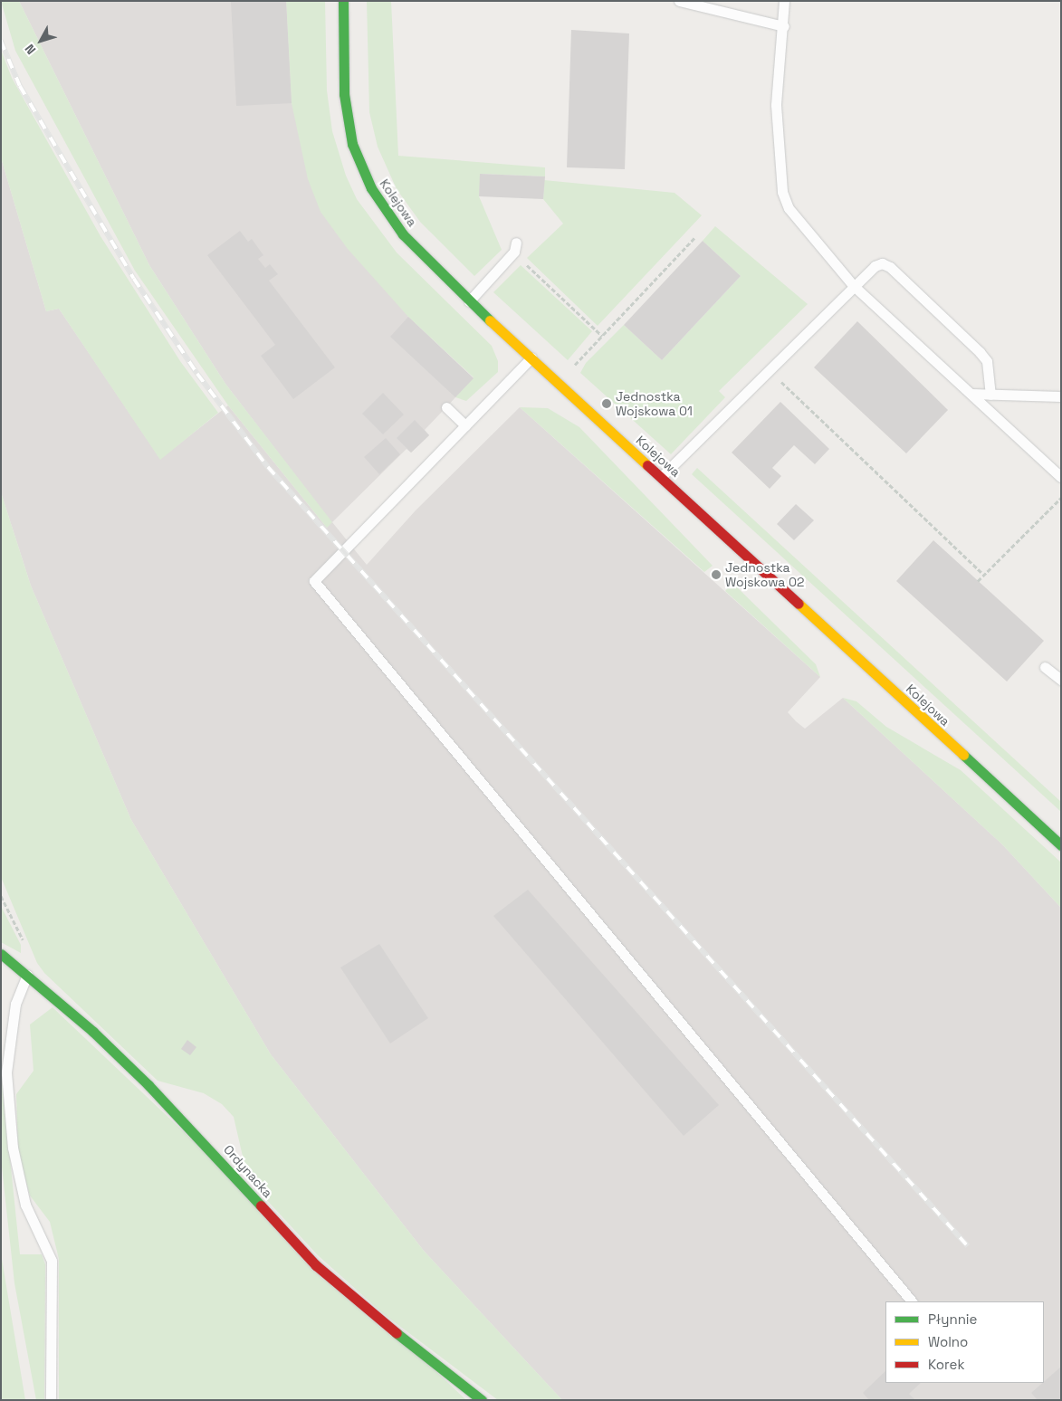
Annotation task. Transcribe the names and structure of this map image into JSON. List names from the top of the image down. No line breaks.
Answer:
{"streets":{"street":["Kolejowa","Ordynacka"]},"places":["Jednostka Wojskowa 01","Jednostka Wojskowa 02"],"legend":["Płynnie","Wolno","Korek"],"north":"bottom left"}
